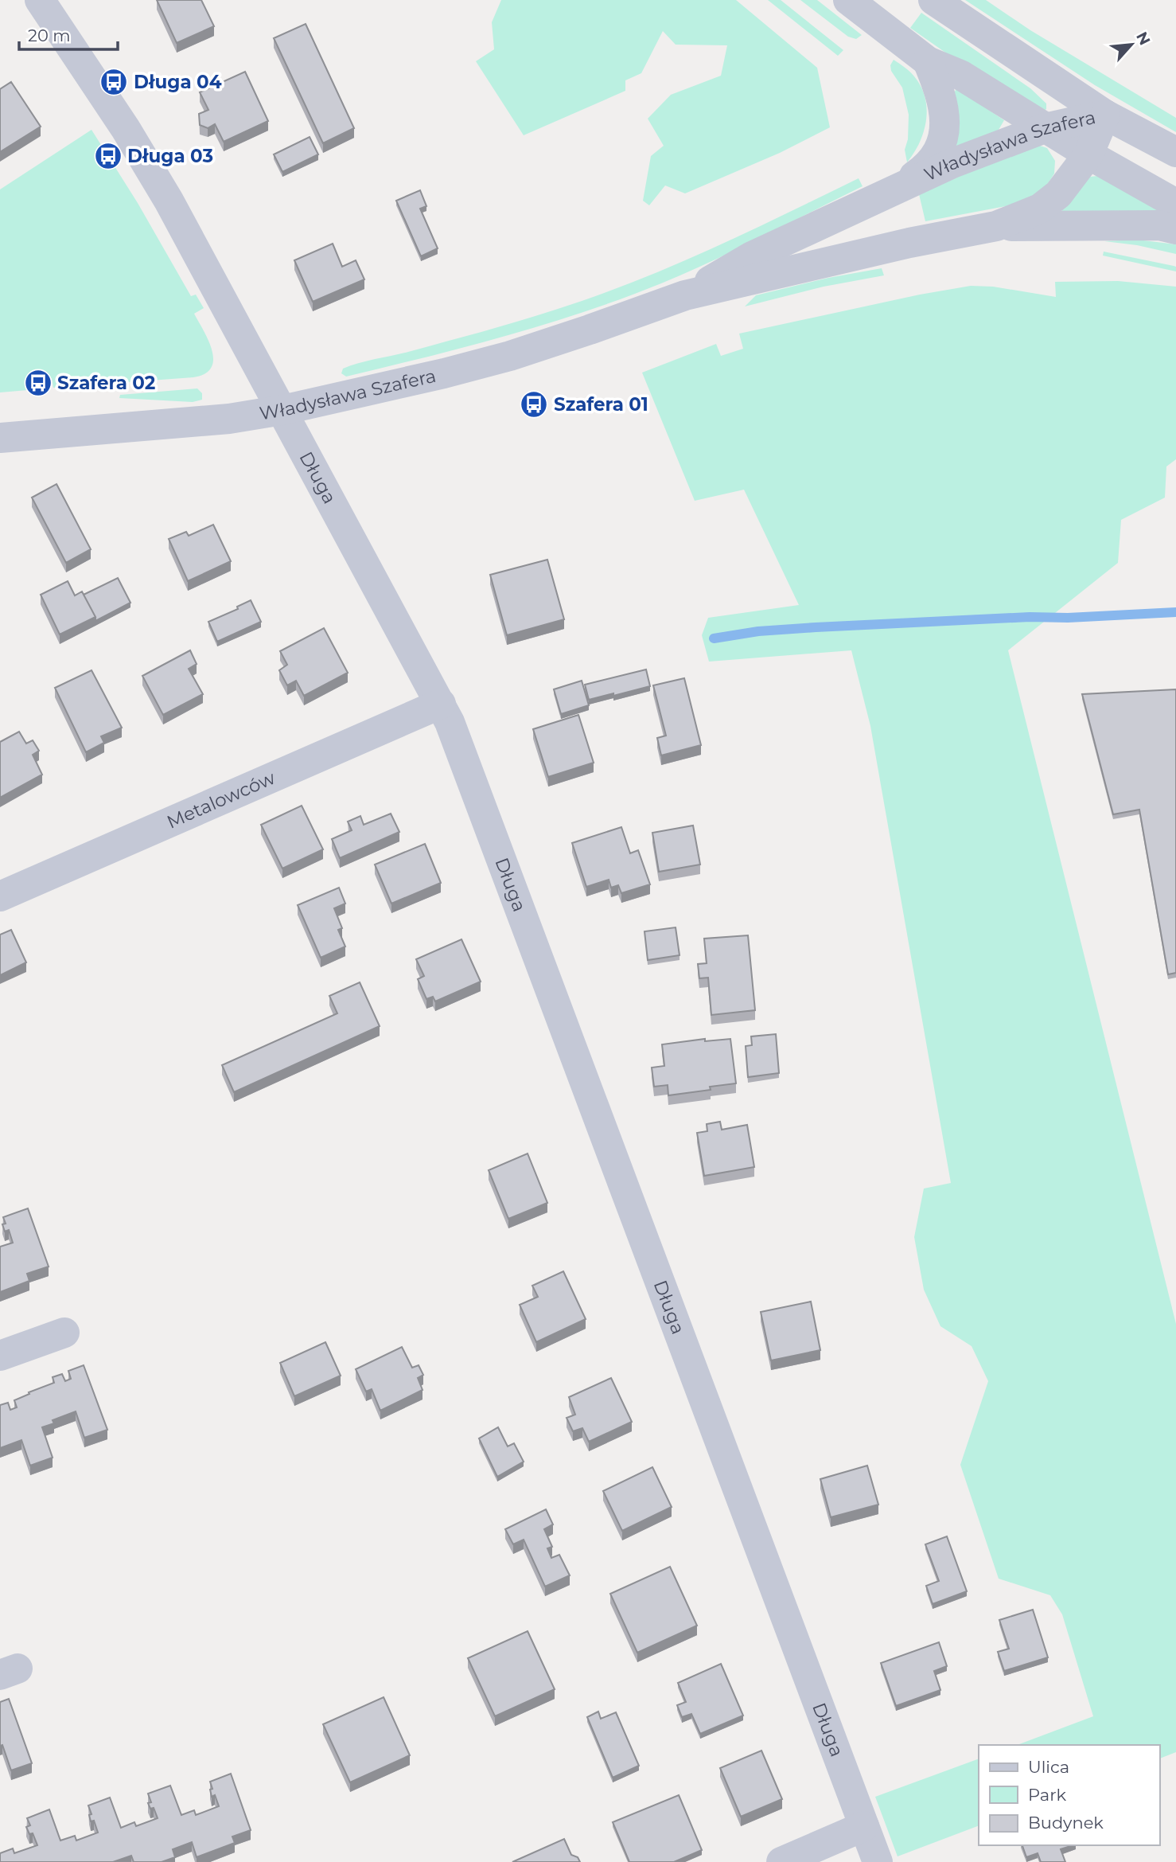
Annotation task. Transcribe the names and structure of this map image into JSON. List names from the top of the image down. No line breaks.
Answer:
{"streets":{"street":["Władysława Szafera","Długa","Metalowców"]},"crossings":[["Władysława Szafera","Długa"],["Długa","Metalowców"]],"places":{"bus stop":["Długa 04","Długa 03","Szafera 02","Szafera 01"]},"legend":["Ulica","Park","Budynek"],"scale_bar":"20 m","north":"top right"}
